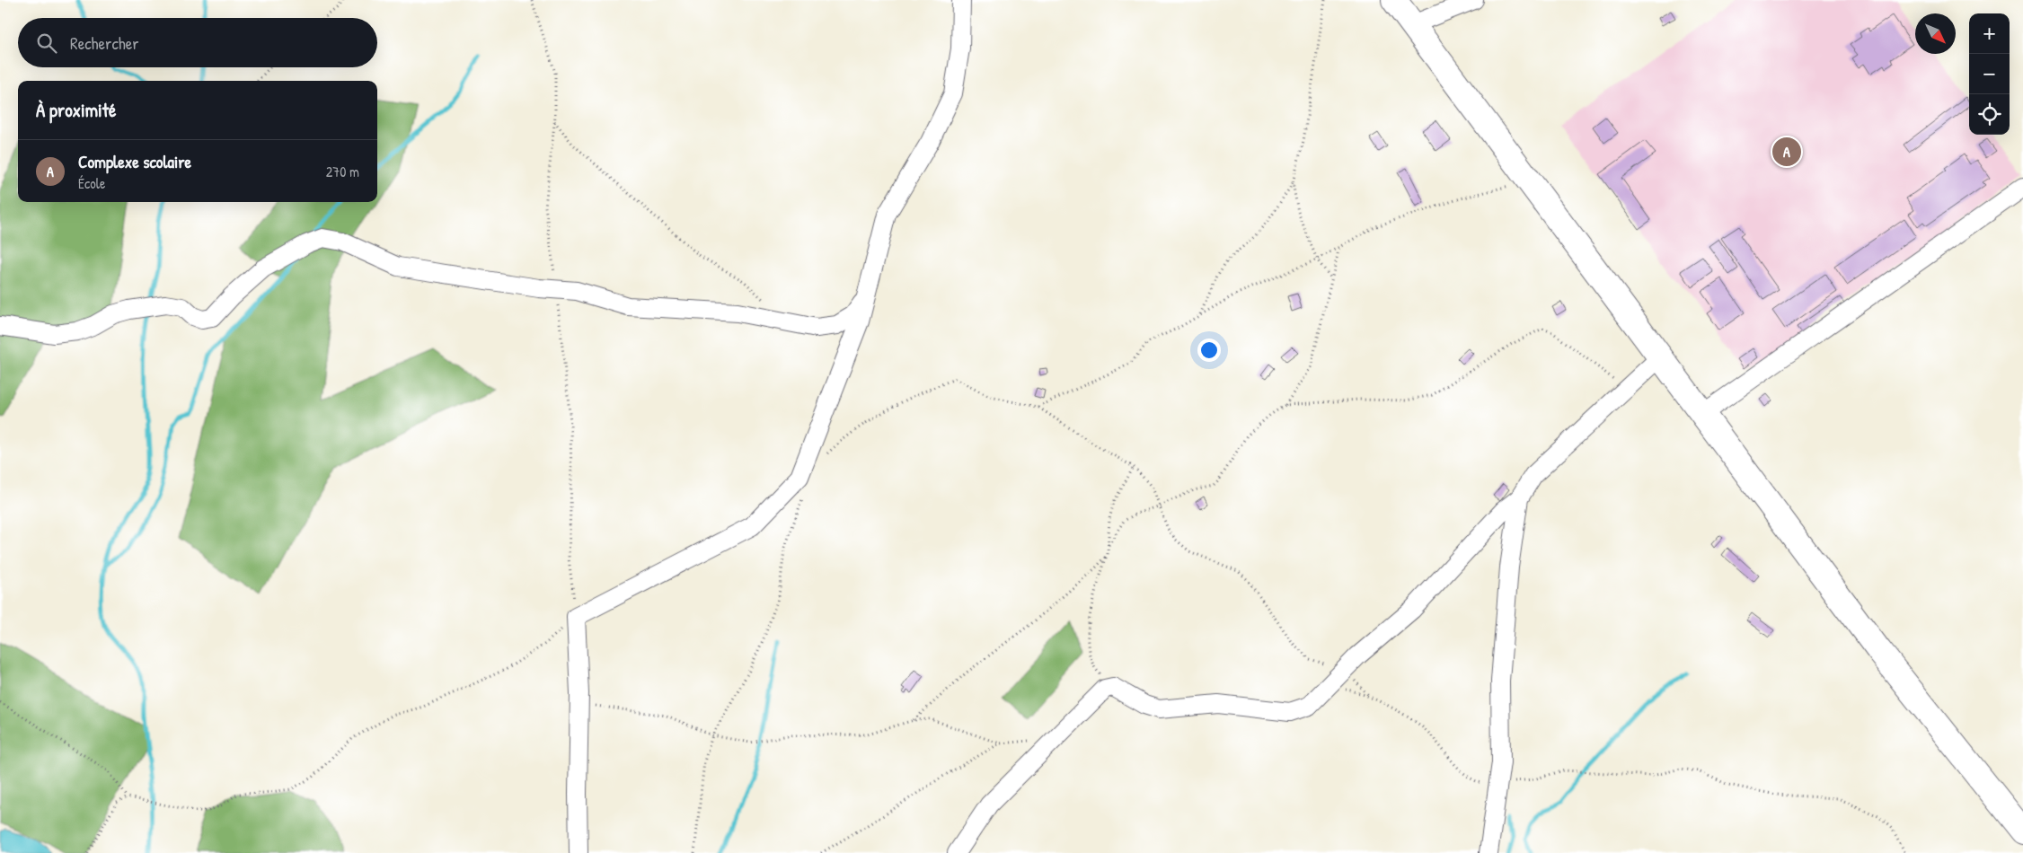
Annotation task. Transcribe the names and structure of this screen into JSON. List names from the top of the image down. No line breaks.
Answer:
{"north":"bottom right","page":{"map_buttons":["+","−"],"search":"Rechercher","heading":"À proximité","pins":"A","list":[{"mark":"A","name":"Complexe scolaire","note":"École","value":"270 m"}]}}
